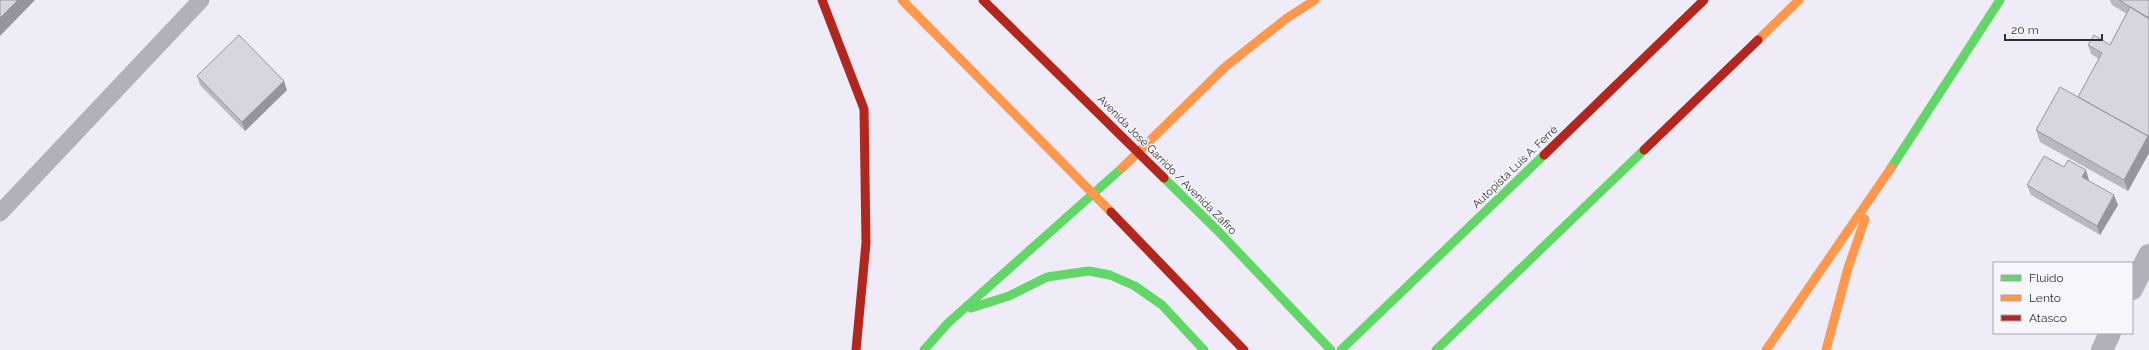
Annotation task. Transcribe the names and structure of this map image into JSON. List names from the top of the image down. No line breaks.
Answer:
{"streets":{"main road":["Avenida José Garrido / Avenida Zafiro","Autopista Luis A. Ferré"]},"legend":["Fluido","Lento","Atasco"],"scale_bar":"20 m"}
